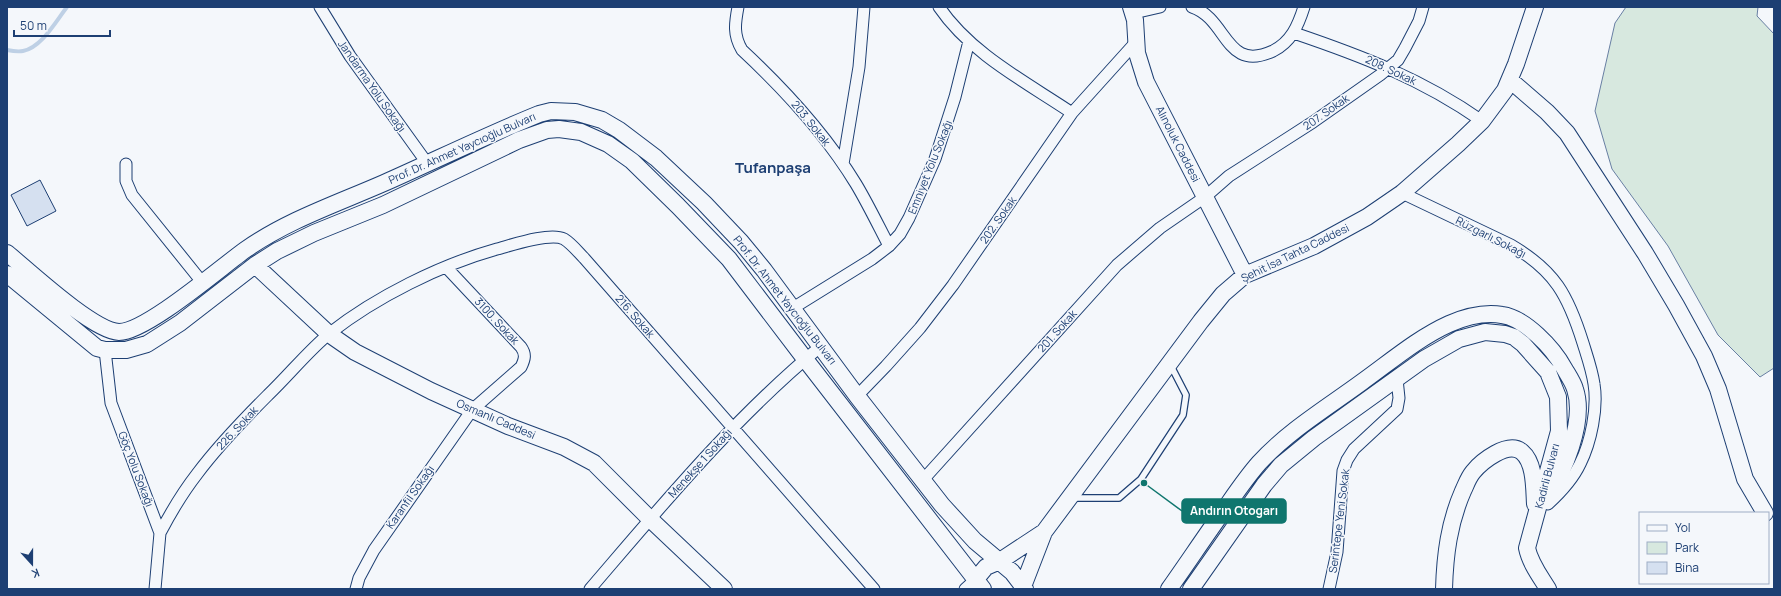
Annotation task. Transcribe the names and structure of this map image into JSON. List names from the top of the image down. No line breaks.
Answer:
{"streets":{"main road":["Alınoluk Caddesi","Prof. Dr. Ahmet Yaycıoğlu Bulvarı","Şehit İsa Tahta Caddesi","Osmanlı Caddesi","Kadirli Bulvarı"],"street":["208. Sokak","Jandarma Yolu Sokağı","207. Sokak","203. Sokak","Emniyet Yolu Sokağı","202. Sokak","Rüzgarlı Sokağı","216. Sokak","3100. Sokak","201. Sokak","226. Sokak","Menekşe 1 Sokağı","Göç Yolu Sokağı","Karanfil Sokağı","Serintepe Yeni Sokak"]},"crossings":[["208. Sokak","207. Sokak"],["208. Sokak","Şehit İsa Tahta Caddesi"],["Jandarma Yolu Sokağı","Prof. Dr. Ahmet Yaycıoğlu Bulvarı"],["207. Sokak","Alınoluk Caddesi"],["207. Sokak","201. Sokak"],["203. Sokak","Emniyet Yolu Sokağı"],["Alınoluk Caddesi","202. Sokak"],["Alınoluk Caddesi","Şehit İsa Tahta Caddesi"],["Alınoluk Caddesi","201. Sokak"],["Prof. Dr. Ahmet Yaycıoğlu Bulvarı","Emniyet Yolu Sokağı"],["Prof. Dr. Ahmet Yaycıoğlu Bulvarı","202. Sokak"],["Prof. Dr. Ahmet Yaycıoğlu Bulvarı","Şehit İsa Tahta Caddesi"],["Prof. Dr. Ahmet Yaycıoğlu Bulvarı","201. Sokak"],["Prof. Dr. Ahmet Yaycıoğlu Bulvarı","Osmanlı Caddesi"],["Prof. Dr. Ahmet Yaycıoğlu Bulvarı","Menekşe 1 Sokağı"],["Prof. Dr. Ahmet Yaycıoğlu Bulvarı","Göç Yolu Sokağı"],["Rüzgarlı Sokağı","Şehit İsa Tahta Caddesi"],["Rüzgarlı Sokağı","Kadirli Bulvarı"],["216. Sokak","3100. Sokak"],["216. Sokak","Osmanlı Caddesi"],["216. Sokak","226. Sokak"],["216. Sokak","Menekşe 1 Sokağı"],["3100. Sokak","Osmanlı Caddesi"],["3100. Sokak","Karanfil Sokağı"],["Osmanlı Caddesi","226. Sokak"],["Osmanlı Caddesi","Menekşe 1 Sokağı"],["Osmanlı Caddesi","Karanfil Sokağı"],["226. Sokak","Göç Yolu Sokağı"],["Kadirli Bulvarı","Serintepe Yeni Sokak"]],"districts":["Tufanpaşa"],"places":["Andırın Otogarı"],"legend":["Yol","Park","Bina"],"scale_bar":"50 m","north":"bottom"}
